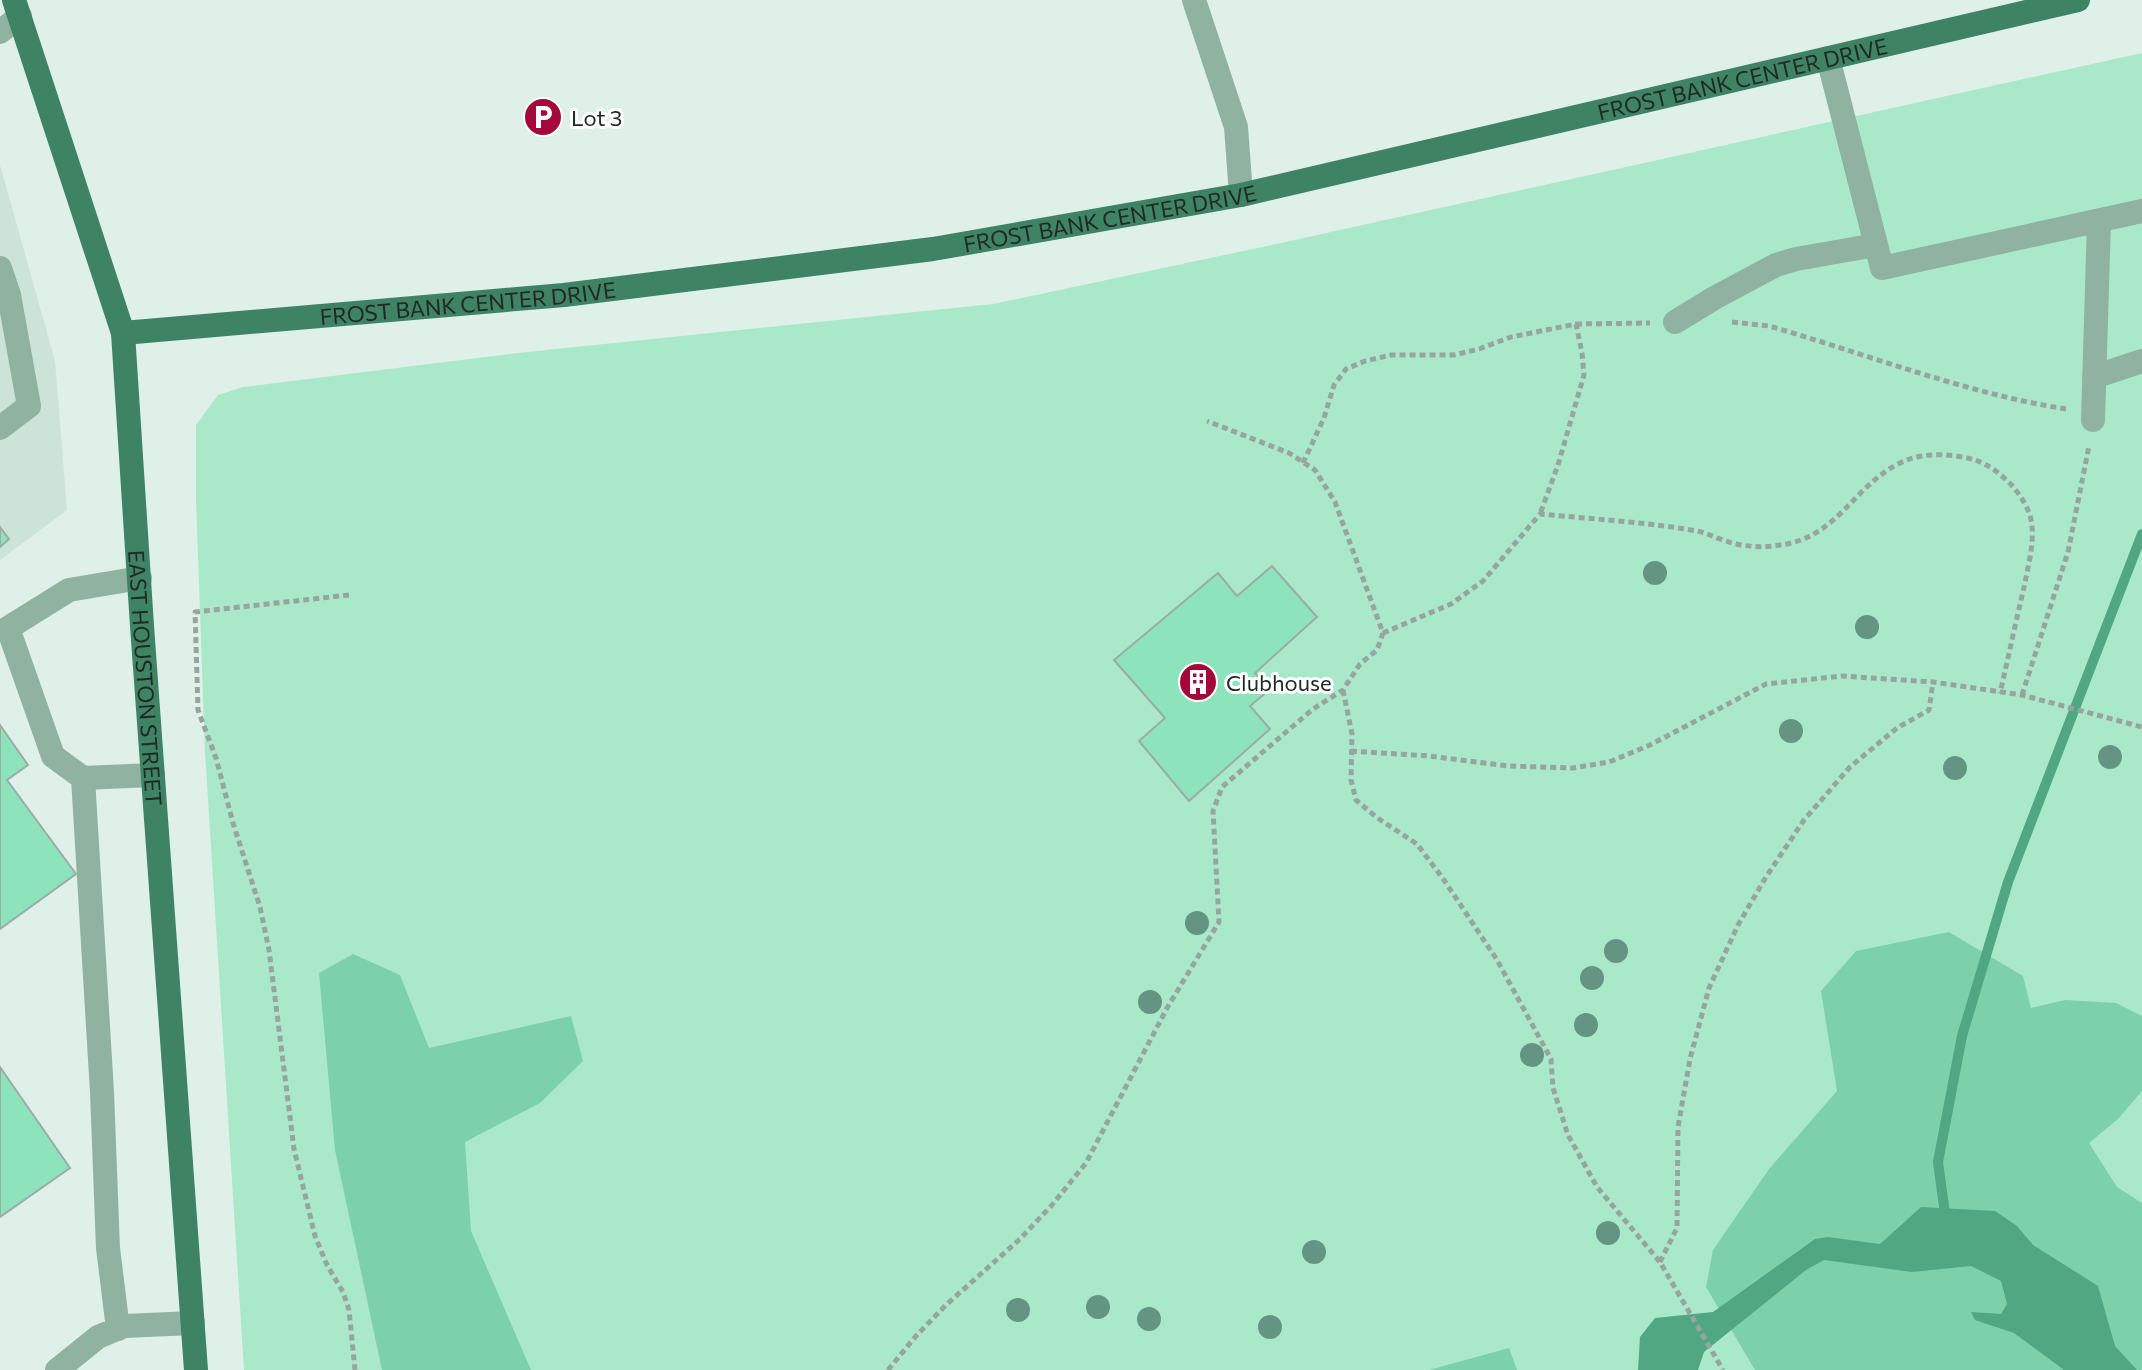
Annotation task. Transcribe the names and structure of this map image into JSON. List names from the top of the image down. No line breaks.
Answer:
{"streets":{"main road":["FROST BANK CENTER DRIVE","EAST HOUSTON STREET"]},"crossings":[["FROST BANK CENTER DRIVE","EAST HOUSTON STREET"]],"places":{"parking":["Lot 3"],"building":["Clubhouse"]}}
